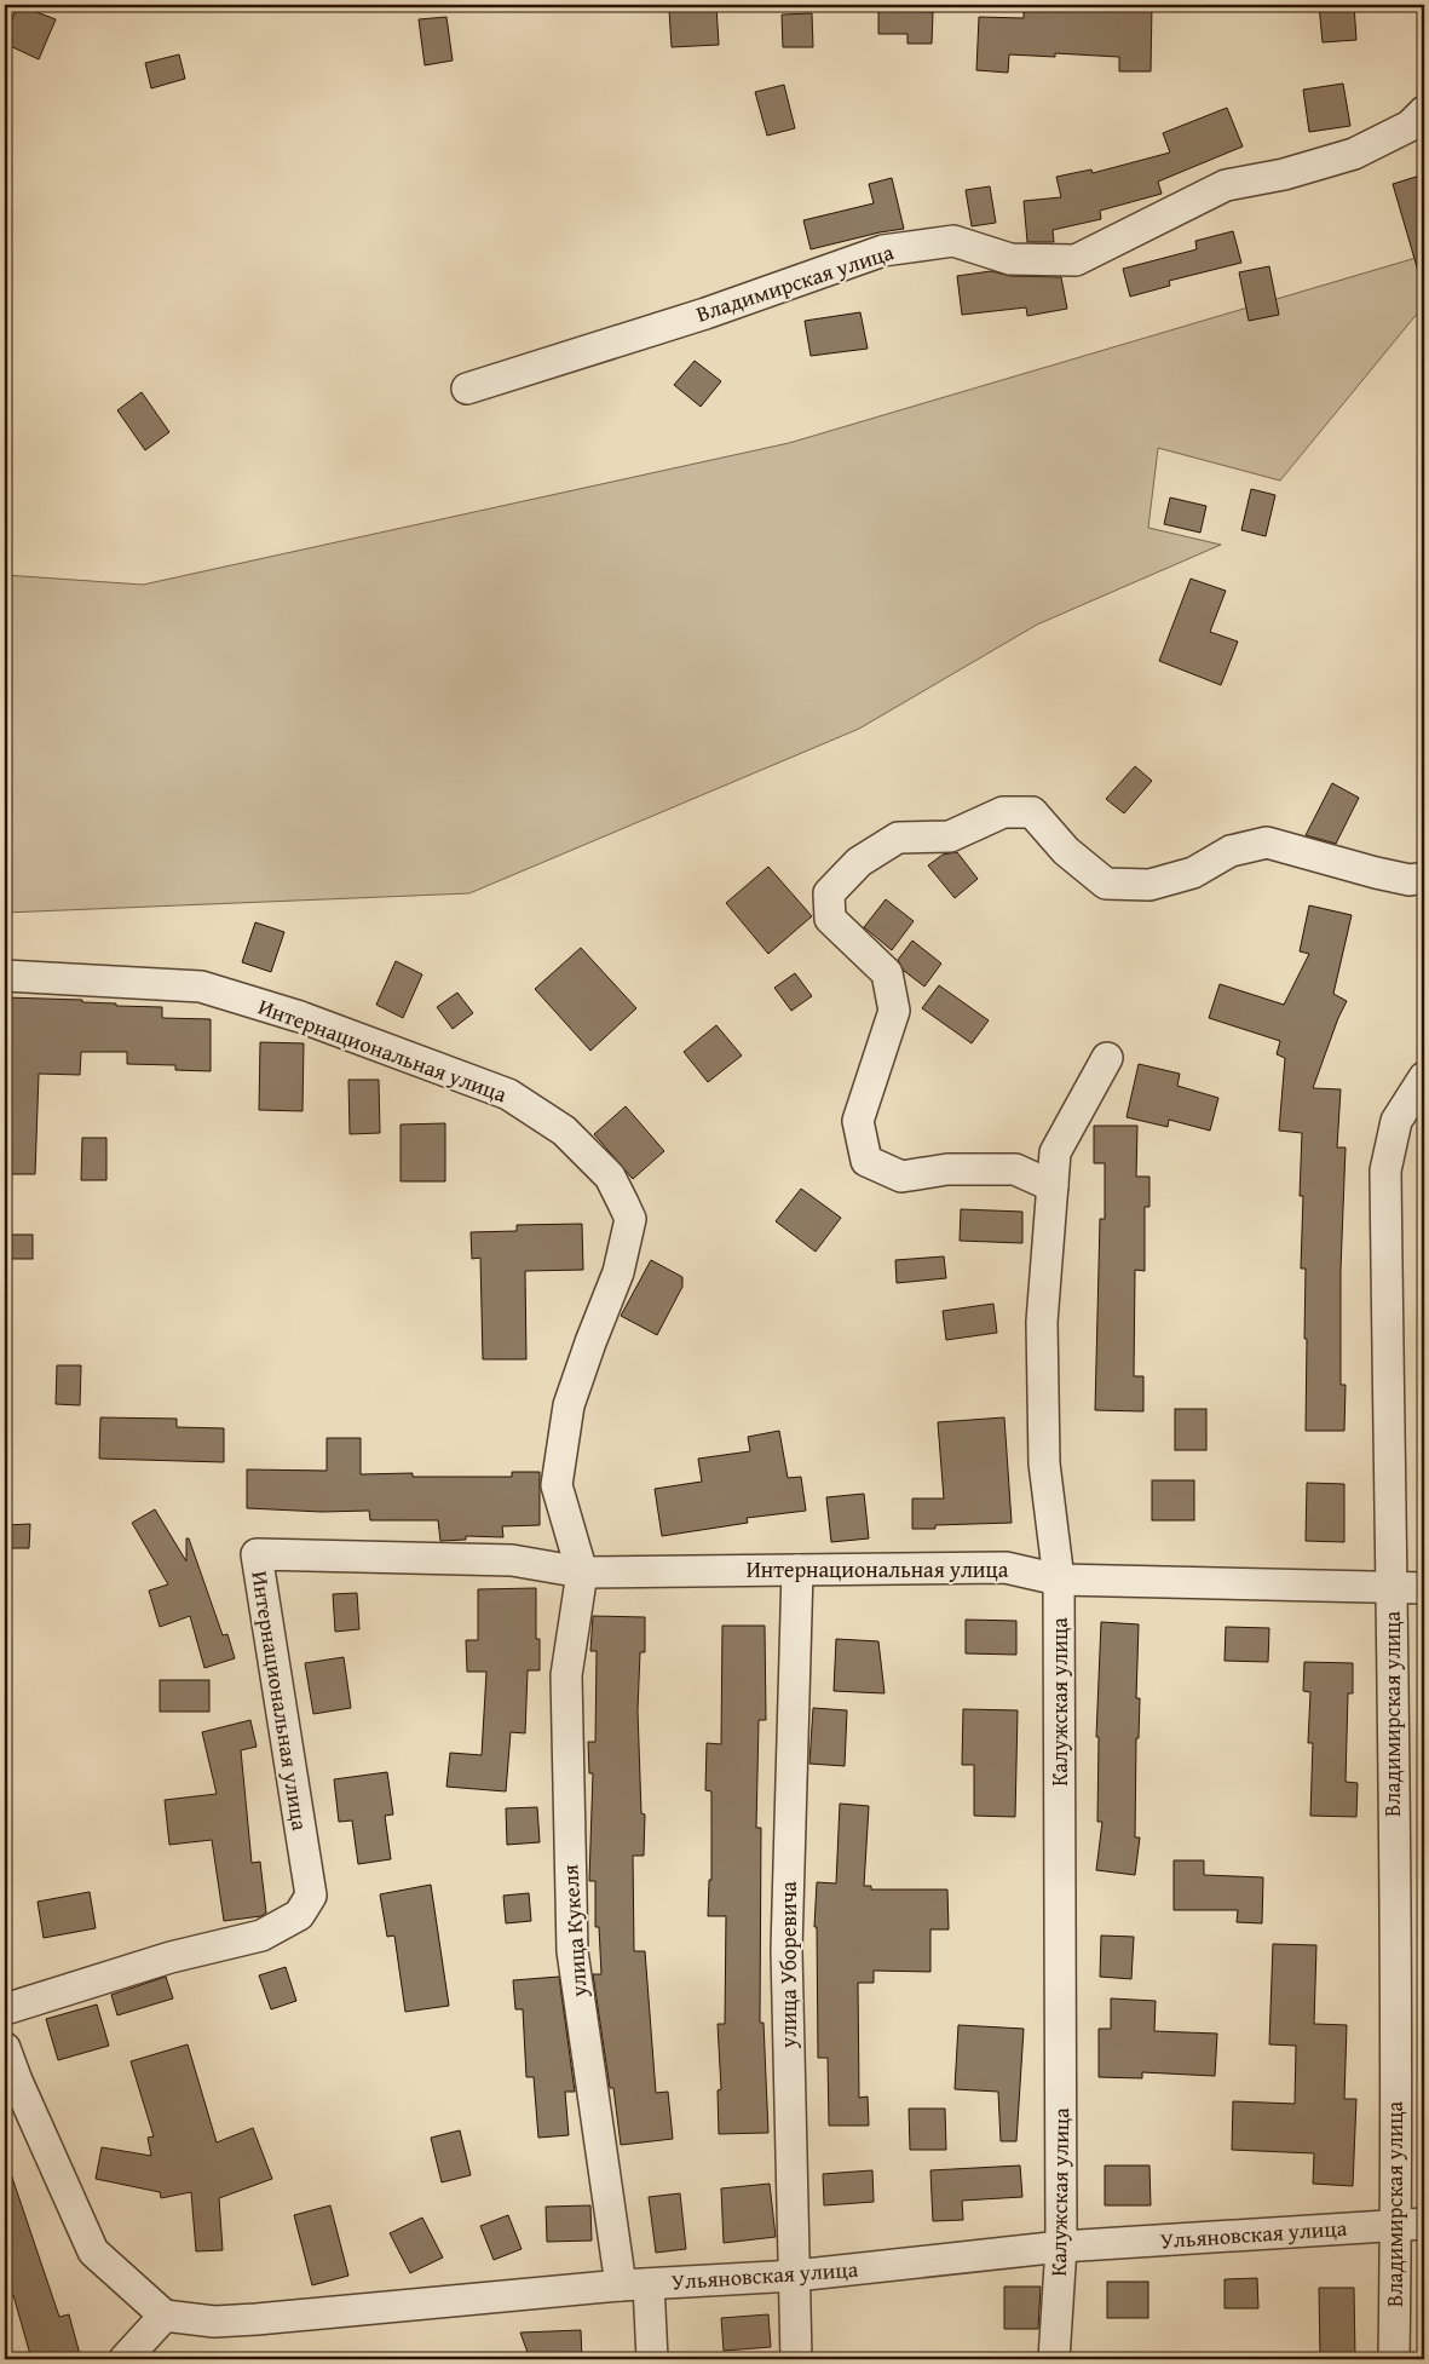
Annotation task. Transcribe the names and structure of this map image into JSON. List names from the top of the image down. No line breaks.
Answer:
{"streets":{"street":["Владимирская улица","Интернациональная улица","Калужская улица","улица Кукеля","улица Уборевича","Ульяновская улица"]},"crossings":[["Владимирская улица","Интернациональная улица"],["Владимирская улица","Ульяновская улица"],["Интернациональная улица","Калужская улица"],["Интернациональная улица","улица Кукеля"],["Интернациональная улица","улица Уборевича"],["Калужская улица","Ульяновская улица"],["улица Кукеля","Ульяновская улица"],["улица Уборевича","Ульяновская улица"]]}
